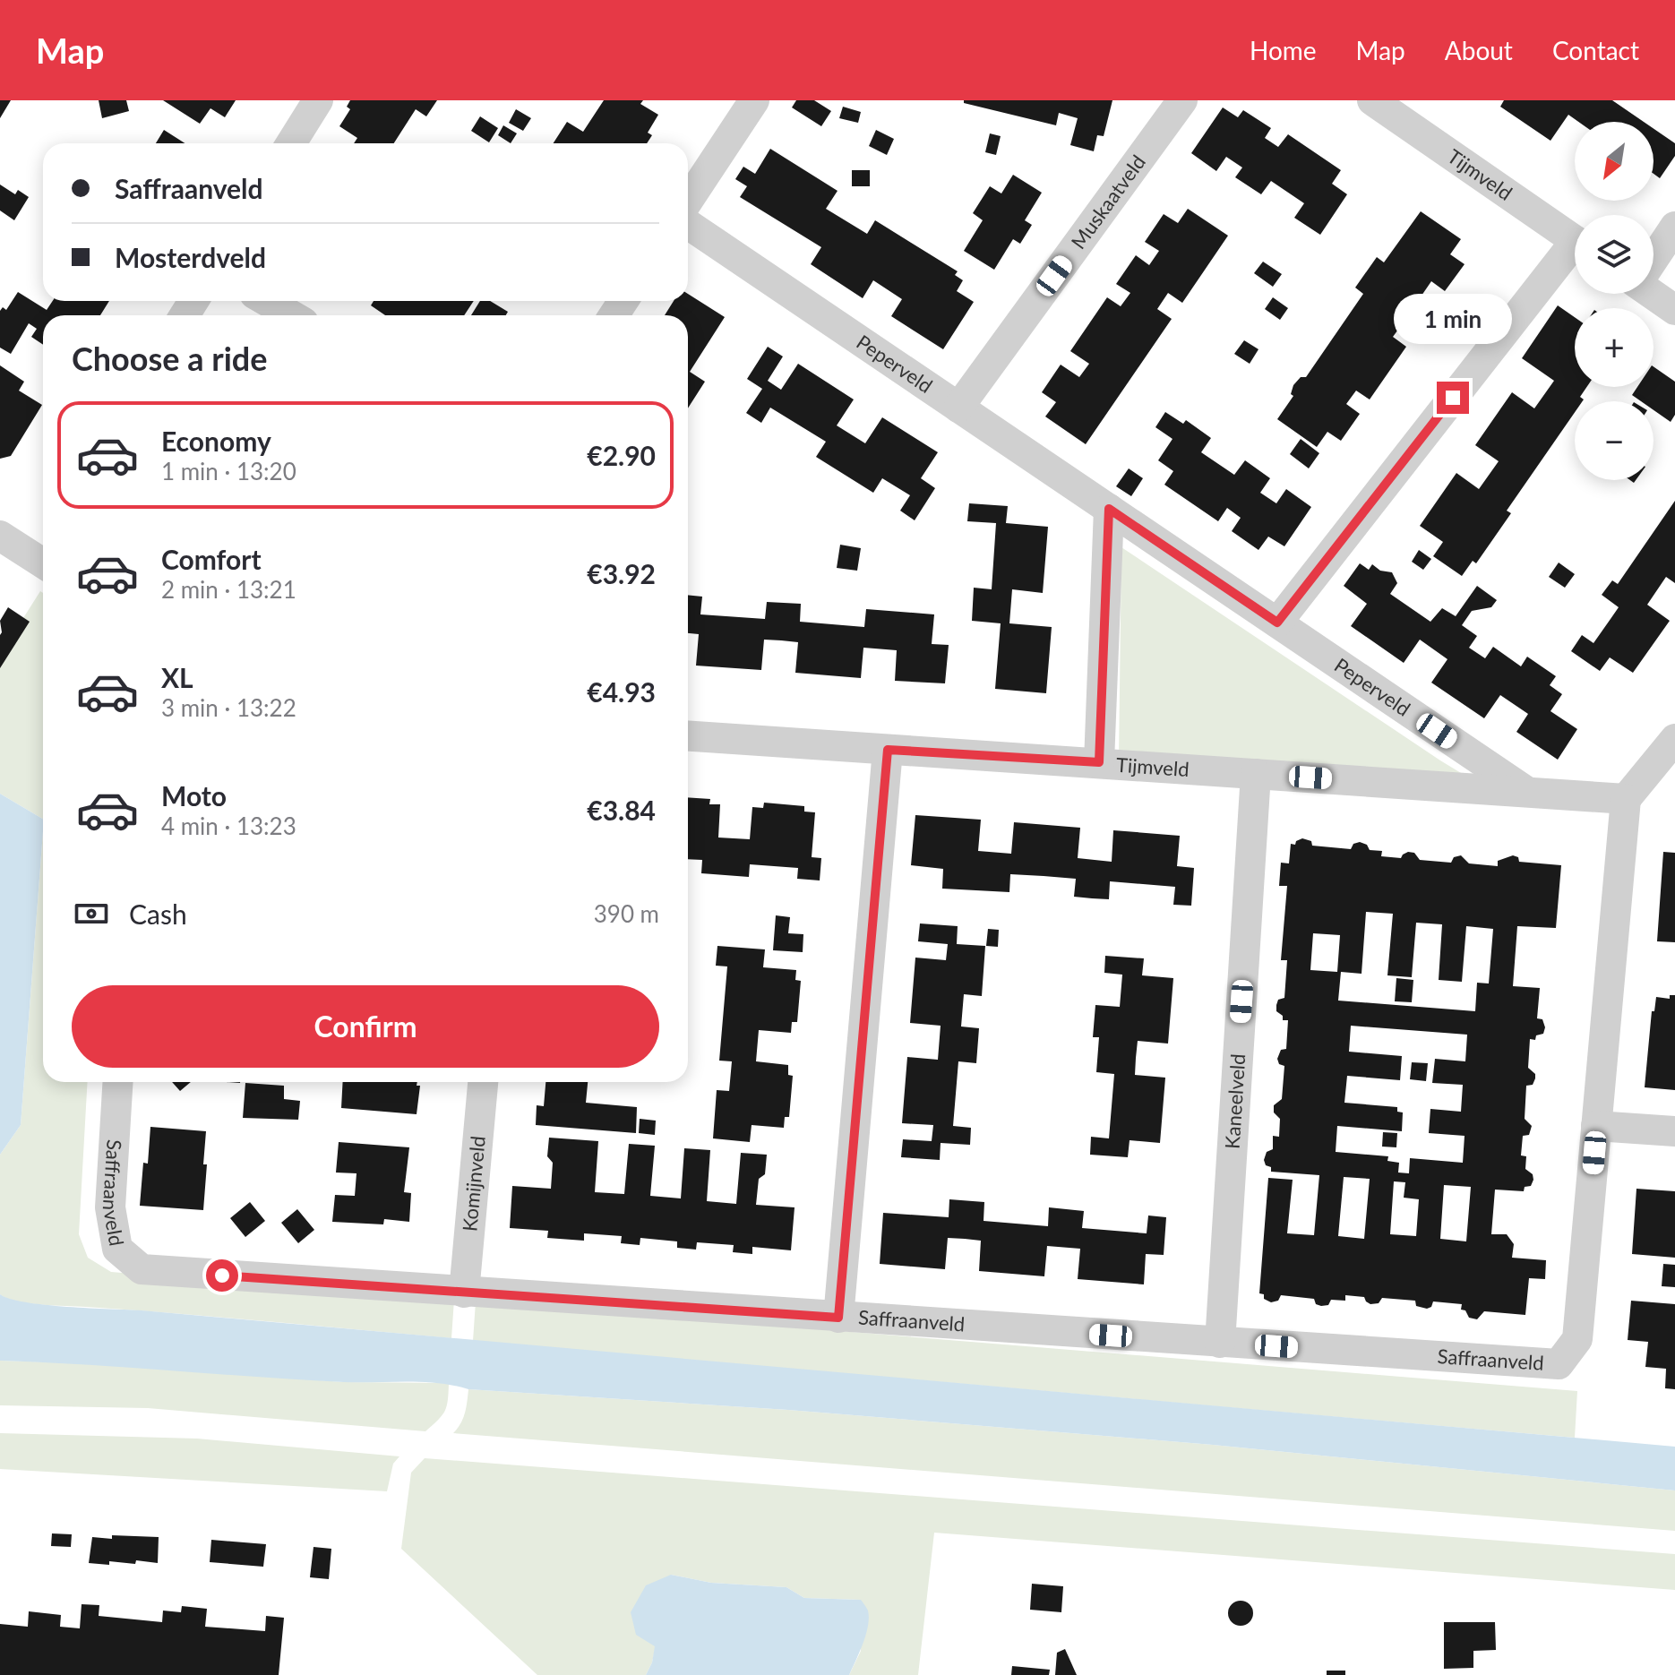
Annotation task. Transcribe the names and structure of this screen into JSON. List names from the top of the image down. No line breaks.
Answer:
{"streets":{"street":["Tijmveld","Muskaatveld","Peperveld","Kaneelveld","Komijnveld","Saffraanveld"]},"crossings":[["Tijmveld","Peperveld"],["Tijmveld","Kaneelveld"],["Tijmveld","Saffraanveld"],["Muskaatveld","Peperveld"],["Kaneelveld","Saffraanveld"],["Komijnveld","Saffraanveld"]],"north":"bottom left","page":{"header":"Map","nav":["Home","Map","About","Contact"],"map_buttons":["+","−"],"banner":["Saffraanveld","Mosterdveld"],"bubble":"1 min","heading":"Choose a ride","list":[{"name":"Economy","note":"1 min · 13:20","value":"€2.90"},{"name":"Comfort","note":"2 min · 13:21","value":"€3.92"},{"name":"XL","note":"3 min · 13:22","value":"€4.93"},{"name":"Moto","note":"4 min · 13:23","value":"€3.84"}],"pay":["Cash","390 m"],"buttons":"Confirm"}}
